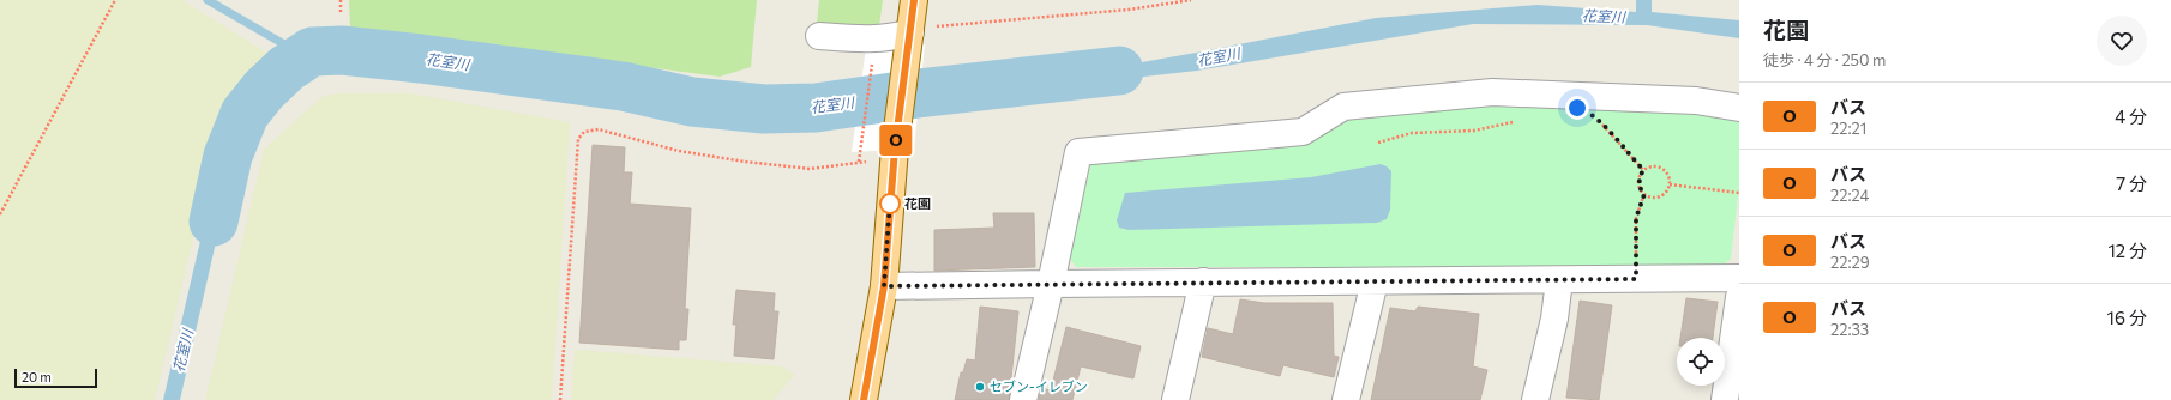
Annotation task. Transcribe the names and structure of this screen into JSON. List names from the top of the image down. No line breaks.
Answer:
{"water":["花室川"],"places":["花園","セブン-イレブン"],"lines":["bus line O"],"scale_bar":"20 m","page":{"on_map":"O","heading":["花園","徒歩 · 4 分 · 250 m"],"list":[{"mark":"O","name":"バス","note":"22:21","value":"4 分"},{"mark":"O","name":"バス","note":"22:24","value":"7 分"},{"mark":"O","name":"バス","note":"22:29","value":"12 分"},{"mark":"O","name":"バス","note":"22:33","value":"16 分"}],"scale":"20 m"}}
